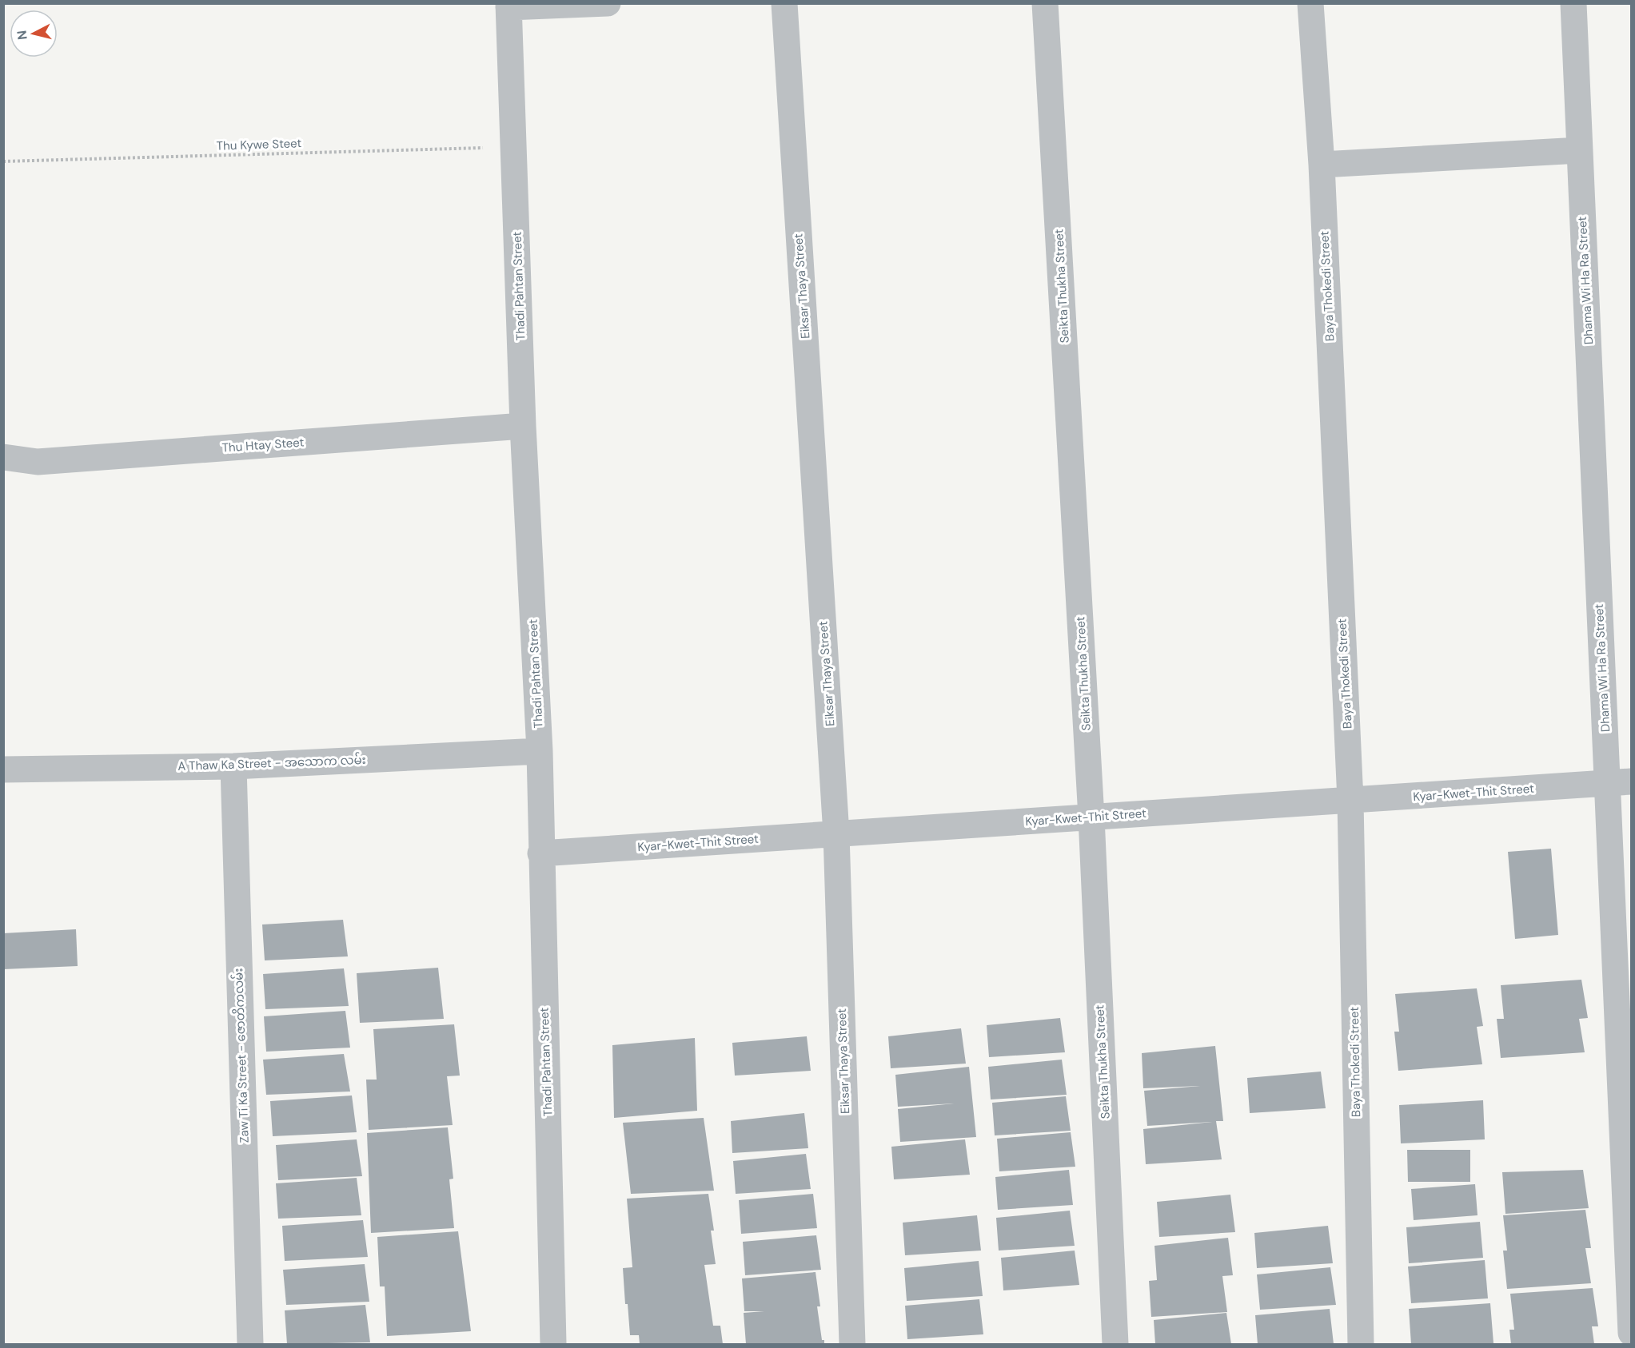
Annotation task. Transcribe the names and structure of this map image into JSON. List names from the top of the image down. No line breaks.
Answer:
{"streets":{"street":["Dhama Wi Ha Ra Street","Thadi Pahtan Street","Eiksar Thaya Street","Seikta Thukha Street","Baya Thokedi Street","Thu Htay Steet","A Thaw Ka Street - အသောက လမ်း","Kyar-Kwet-Thit Street","Zaw Ti Ka Street - ဇောတိကလမ်း"],"path":["Thu Kywe Steet"]},"crossings":[["Thu Kywe Steet","Thadi Pahtan Street"],["Dhama Wi Ha Ra Street","Kyar-Kwet-Thit Street"],["Thadi Pahtan Street","Thu Htay Steet"],["Thadi Pahtan Street","A Thaw Ka Street - အသောက လမ်း"],["Thadi Pahtan Street","Kyar-Kwet-Thit Street"],["Eiksar Thaya Street","Kyar-Kwet-Thit Street"],["Seikta Thukha Street","Kyar-Kwet-Thit Street"],["Baya Thokedi Street","Kyar-Kwet-Thit Street"],["A Thaw Ka Street - အသောက လမ်း","Zaw Ti Ka Street - ဇောတိကလမ်း"]],"north":"left"}
